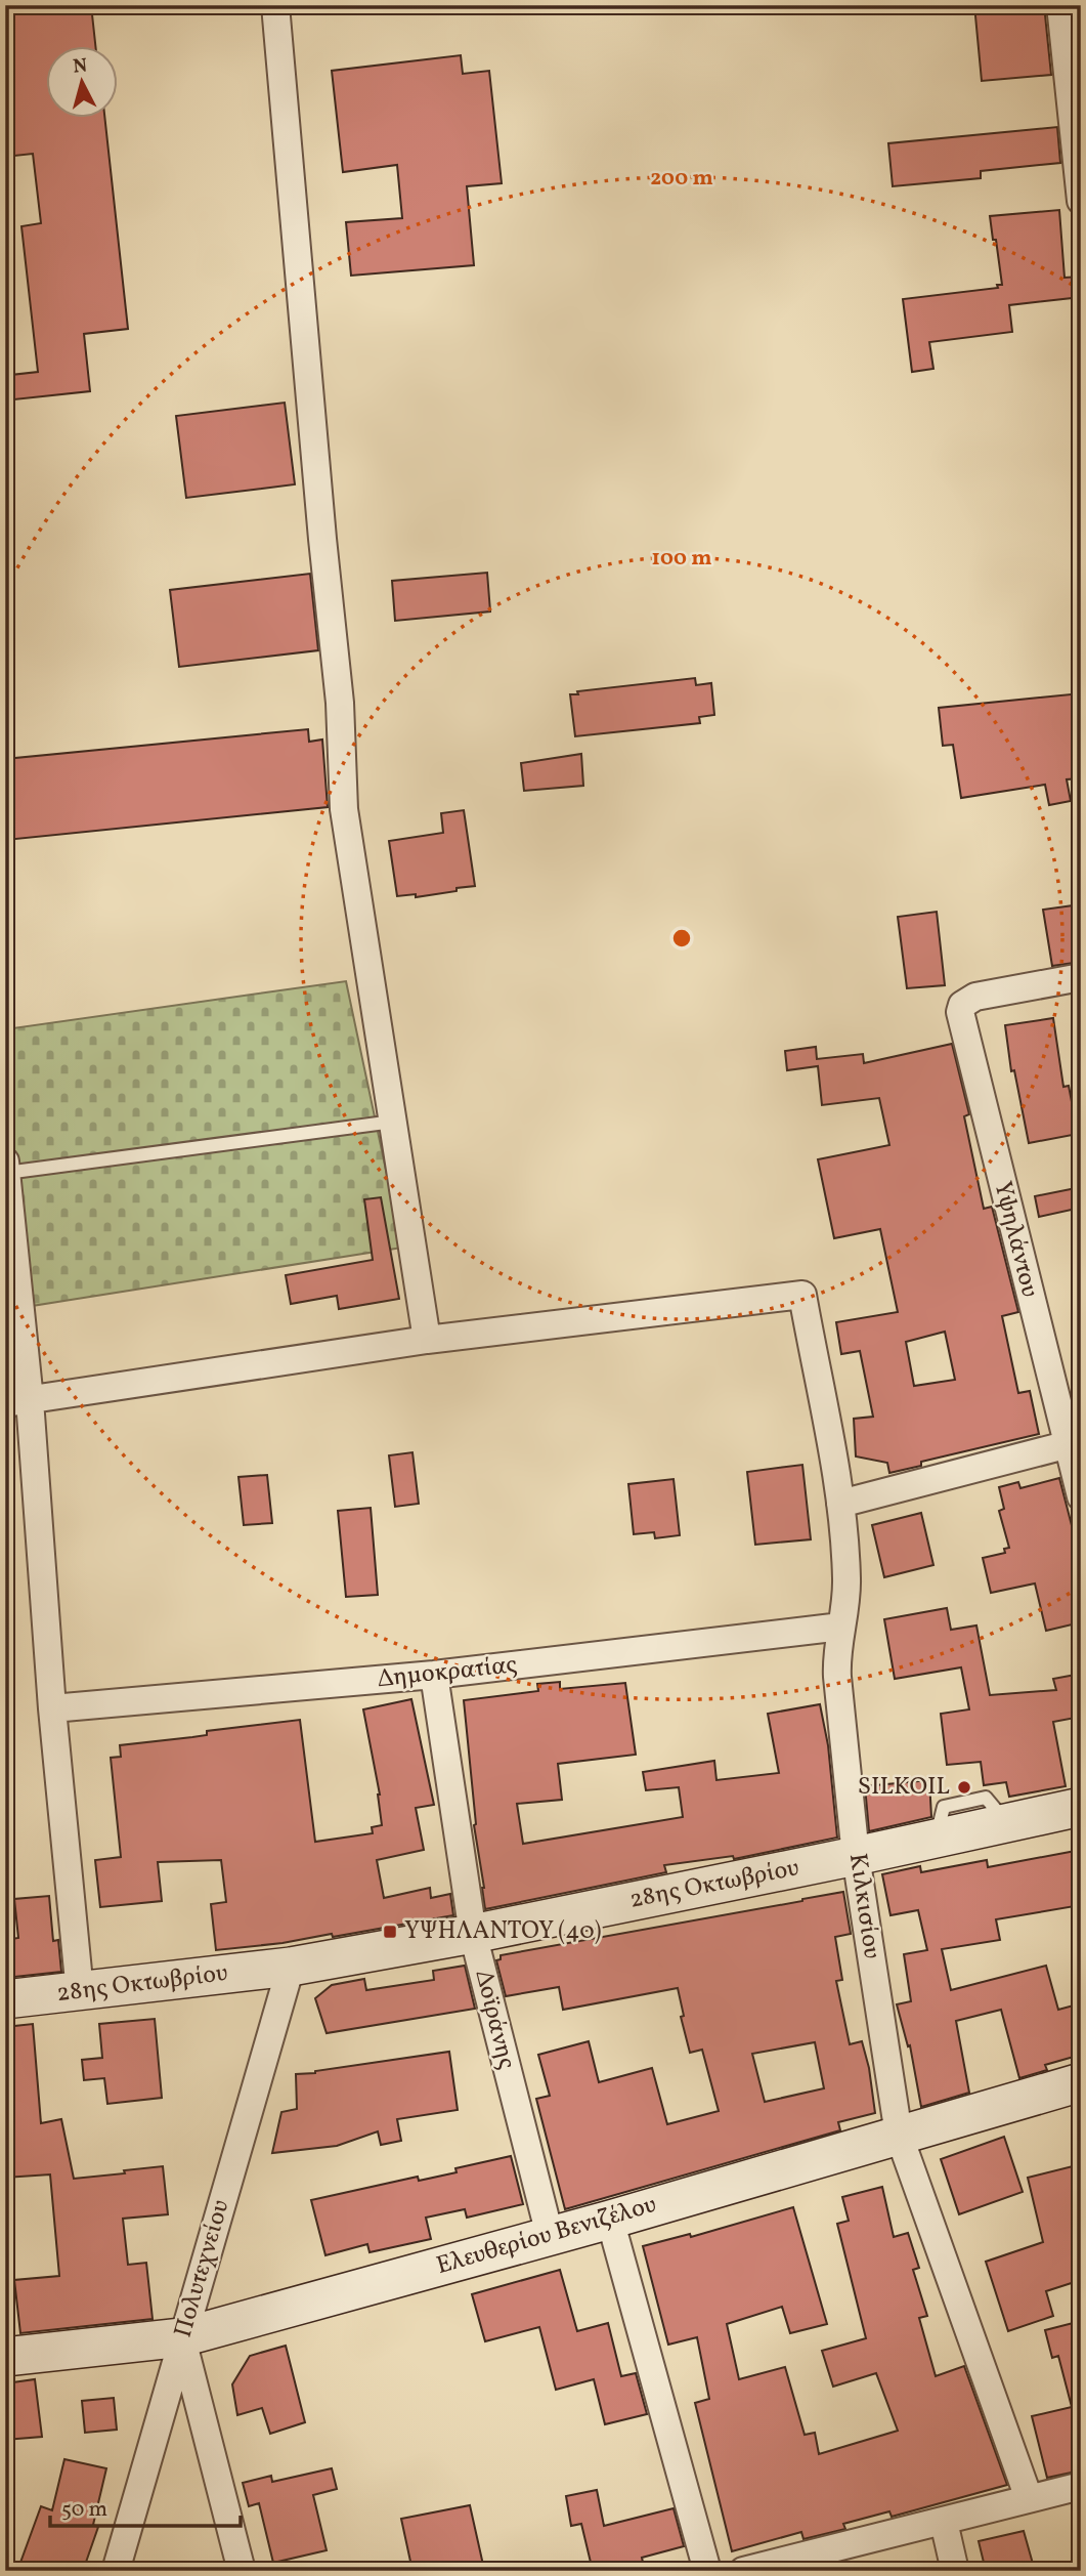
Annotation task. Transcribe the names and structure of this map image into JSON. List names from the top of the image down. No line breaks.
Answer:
{"streets":{"main road":["28ης Οκτωβρίου","Ελευθερίου Βενιζέλου"],"street":["Υψηλάντου","Δημοκρατίας","Κιλκισίου","Δοϊράνης","Πολυτεχνείου"]},"crossings":[["Δημοκρατίας","Κιλκισίου"],["Δημοκρατίας","Δοϊράνης"],["28ης Οκτωβρίου","Κιλκισίου"],["28ης Οκτωβρίου","Δοϊράνης"],["28ης Οκτωβρίου","Πολυτεχνείου"],["Κιλκισίου","Ελευθερίου Βενιζέλου"],["Δοϊράνης","Ελευθερίου Βενιζέλου"],["Ελευθερίου Βενιζέλου","Πολυτεχνείου"]],"places":{"other":["SILKOIL"],"transit":["ΥΨΗΛΑΝΤΟΥ (40)"]},"scale_bar":"50 m","north":"top","rings":["200 m","100 m"]}
